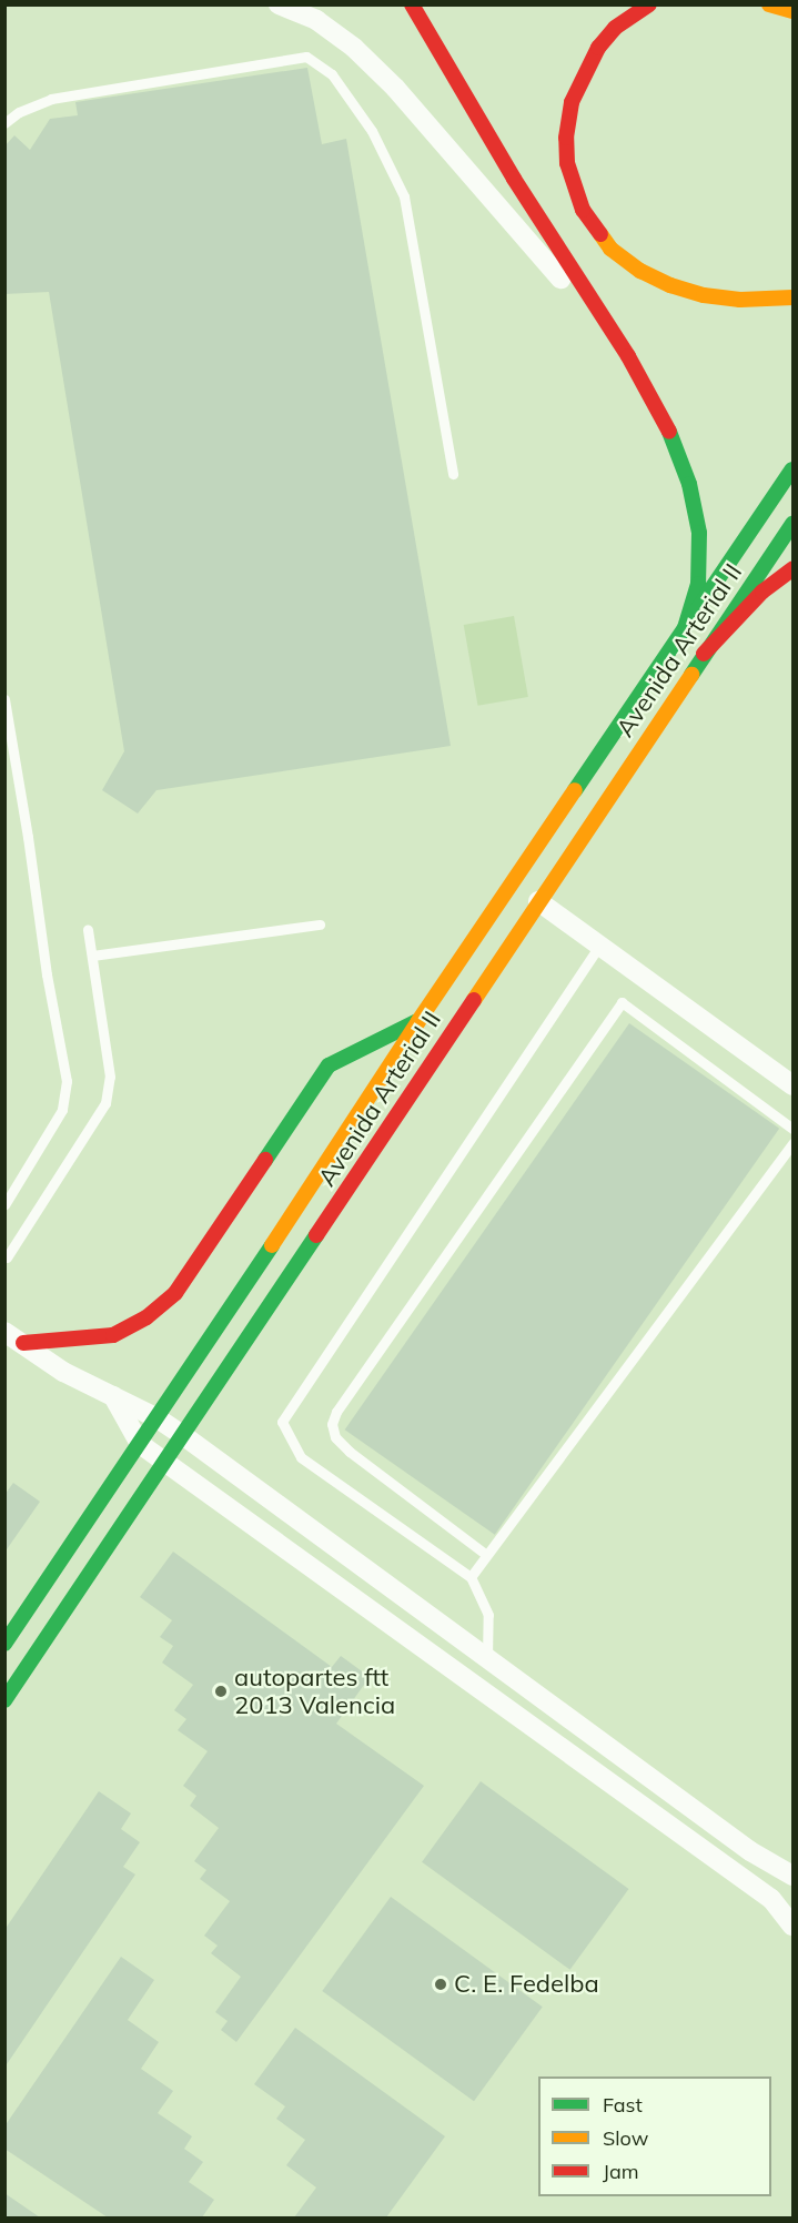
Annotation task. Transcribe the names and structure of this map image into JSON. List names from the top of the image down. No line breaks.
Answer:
{"streets":{"main road":["Avenida Arterial II"]},"places":["autopartes ftt 2013 Valencia","C. E. Fedelba"],"legend":["Fast","Slow","Jam"]}
